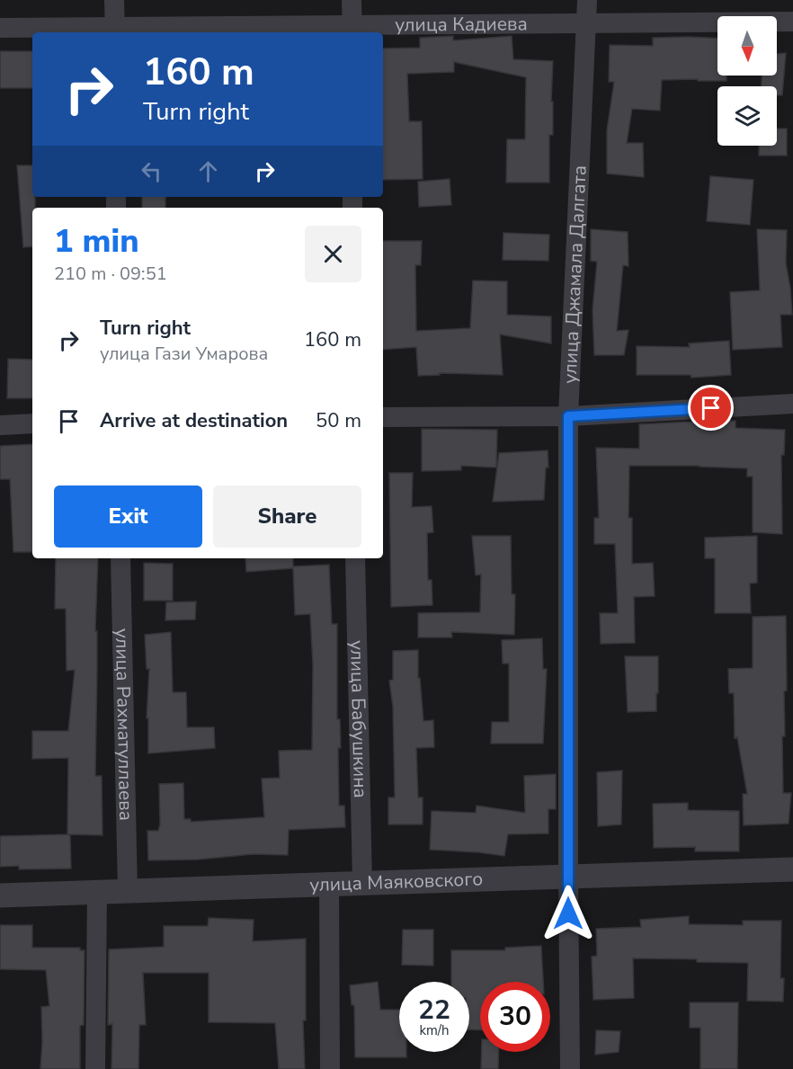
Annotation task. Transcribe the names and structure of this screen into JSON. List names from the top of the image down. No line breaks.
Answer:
{"streets":{"street":["улица Кадиева","улица Джамала Далгата","улица Бабушкина","улица Рахматуллаева","улица Маяковского"]},"crossings":[["улица Кадиева","улица Джамала Далгата"],["улица Джамала Далгата","улица Маяковского"],["улица Бабушкина","улица Маяковского"],["улица Рахматуллаева","улица Маяковского"]],"north":"bottom","page":{"turn":["160 m","Turn right"],"heading":["1 min","210 m · 09:51"],"list":[{"name":"Turn right","note":"улица Гази Умарова","value":"160 m"},{"name":"Arrive at destination","value":"50 m"}],"buttons":["Exit","Share"],"speed":"22 km/h","limit":"30"}}
